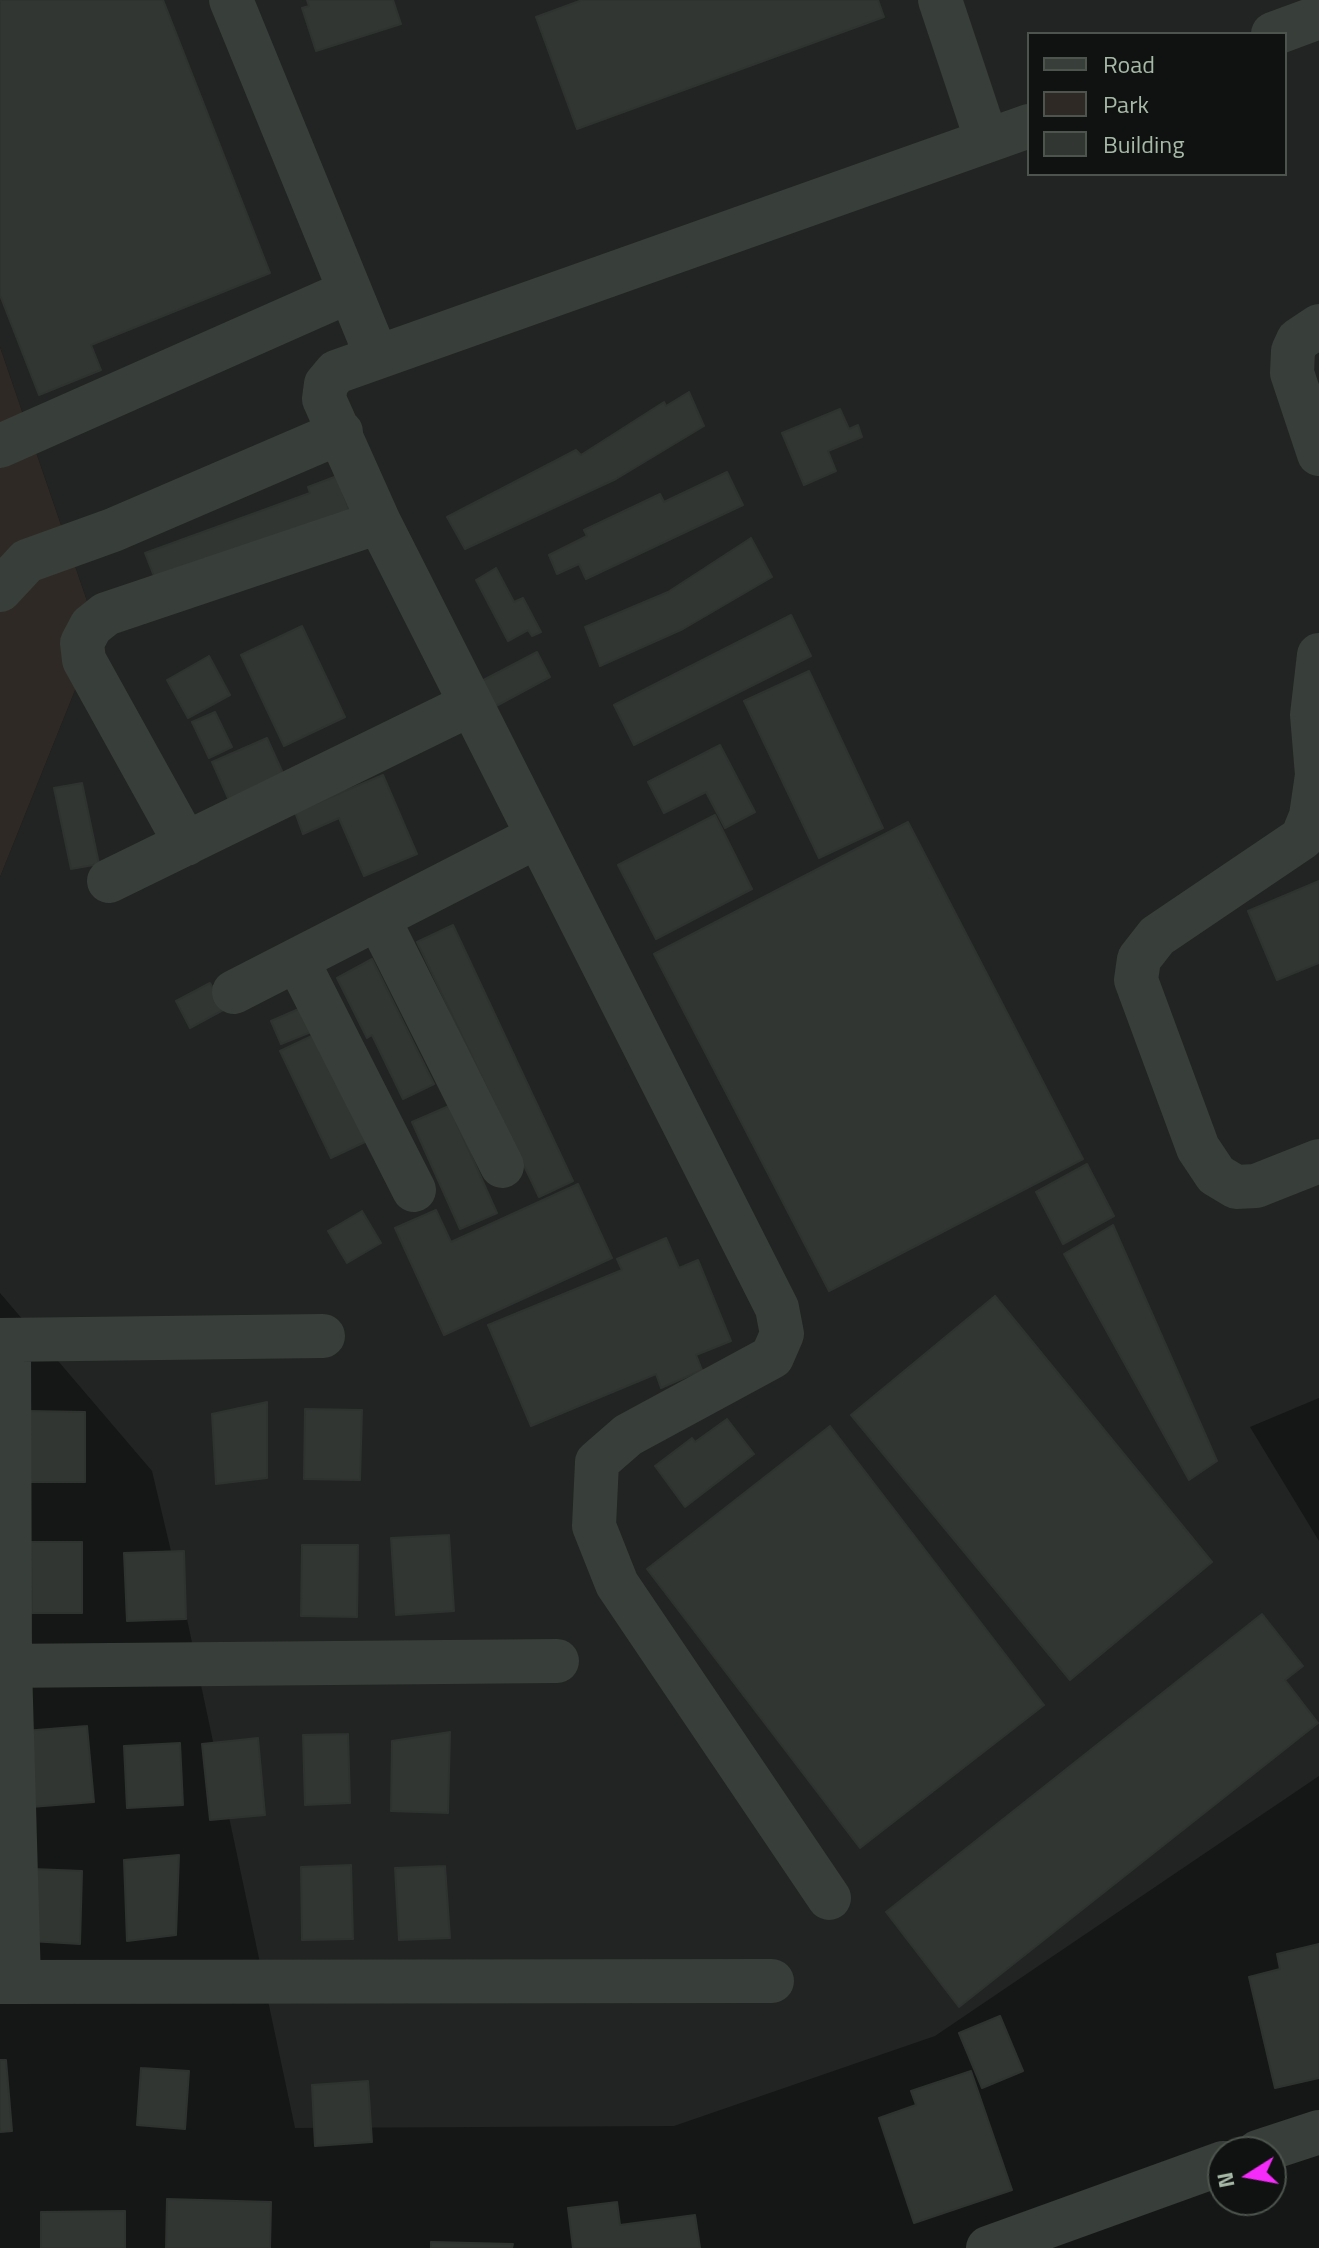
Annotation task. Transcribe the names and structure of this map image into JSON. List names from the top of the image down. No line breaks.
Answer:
{"legend":["Road","Park","Building"],"north":"left"}
